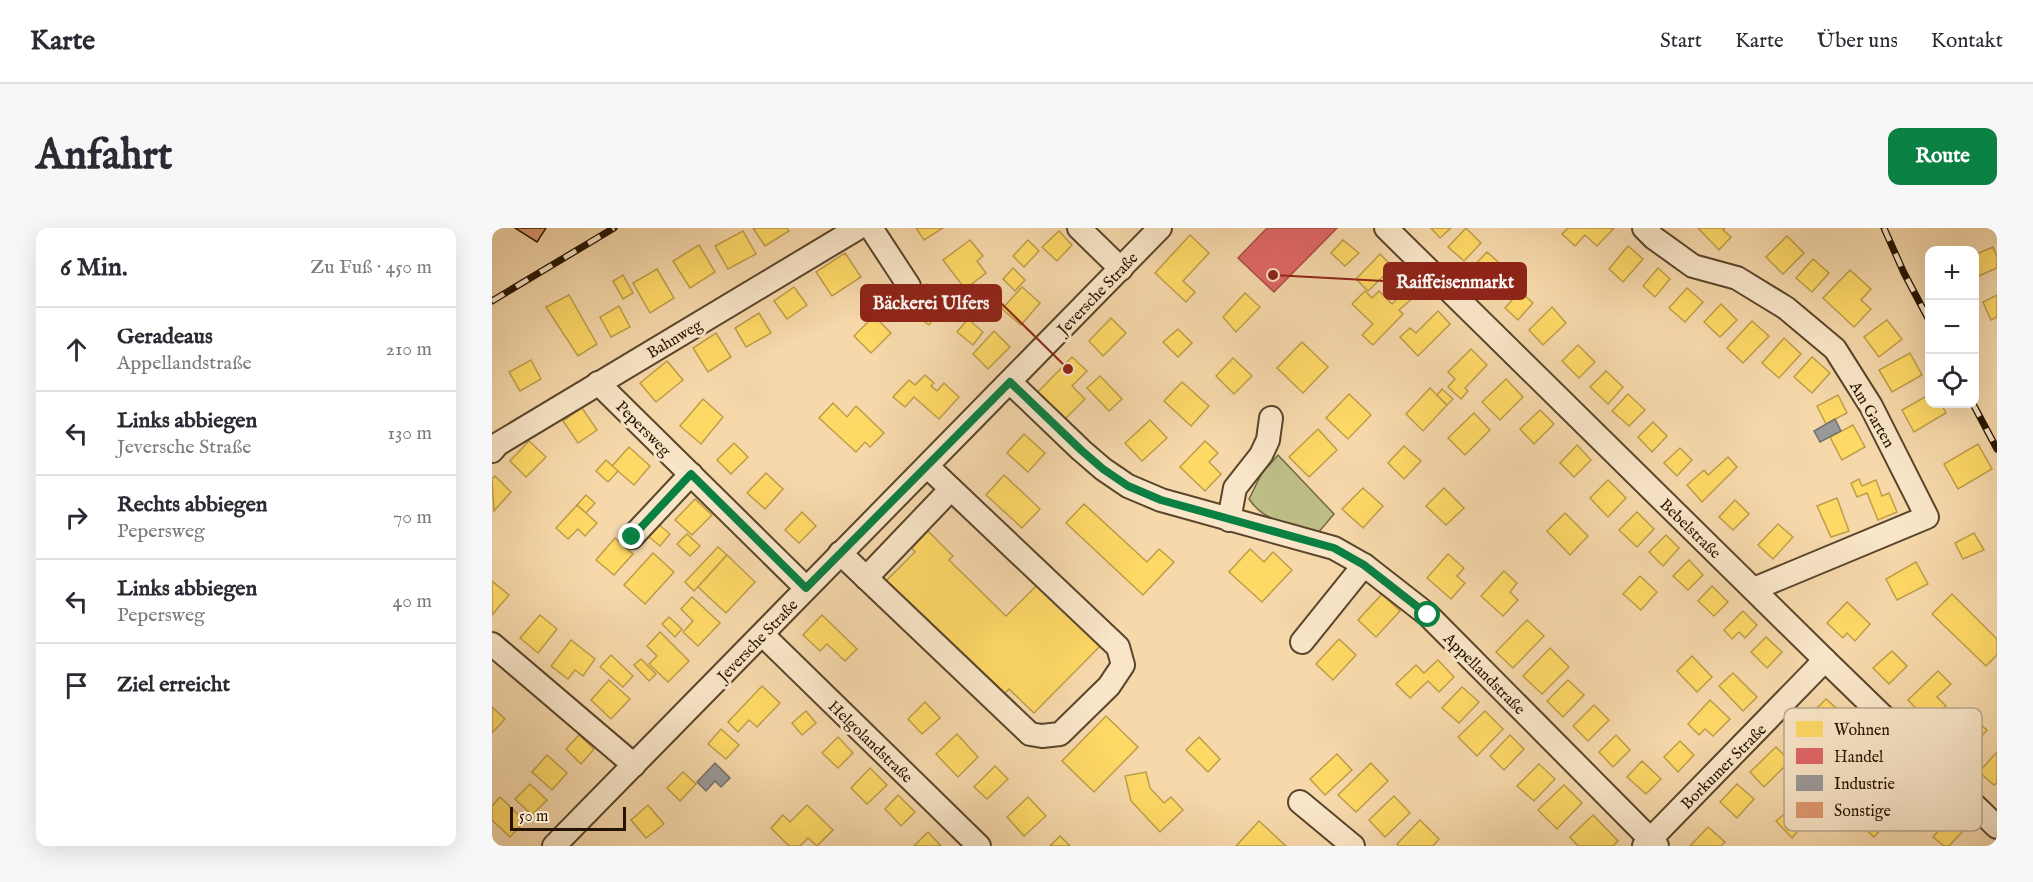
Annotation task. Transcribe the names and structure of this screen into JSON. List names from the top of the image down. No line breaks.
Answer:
{"streets":{"street":["Jeversche Straße","Bahnweg","Am Garten","Pepersweg","Bebelstraße","Appellandstraße","Helgolandstraße","Borkumer Straße"]},"crossings":[["Jeversche Straße","Pepersweg"],["Jeversche Straße","Appellandstraße"],["Jeversche Straße","Helgolandstraße"],["Bahnweg","Pepersweg"],["Am Garten","Bebelstraße"],["Bebelstraße","Borkumer Straße"],["Appellandstraße","Borkumer Straße"]],"places":["Raiffeisenmarkt","Bäckerei Ulfers"],"legend":["Wohnen","Handel","Industrie","Sonstige"],"scale_bar":"50 m","page":{"header":"Karte","nav":["Start","Karte","Über uns","Kontakt"],"buttons":"Route","title":"Anfahrt","heading":["6 Min.","Zu Fuß · 450 m"],"map_buttons":["+","−"],"list":[["Geradeaus","Appellandstraße","210 m"],["Links abbiegen","Jeversche Straße","130 m"],["Rechts abbiegen","Pepersweg","70 m"],["Links abbiegen","Pepersweg","40 m"],"Ziel erreicht"],"scale":"50 m"}}
